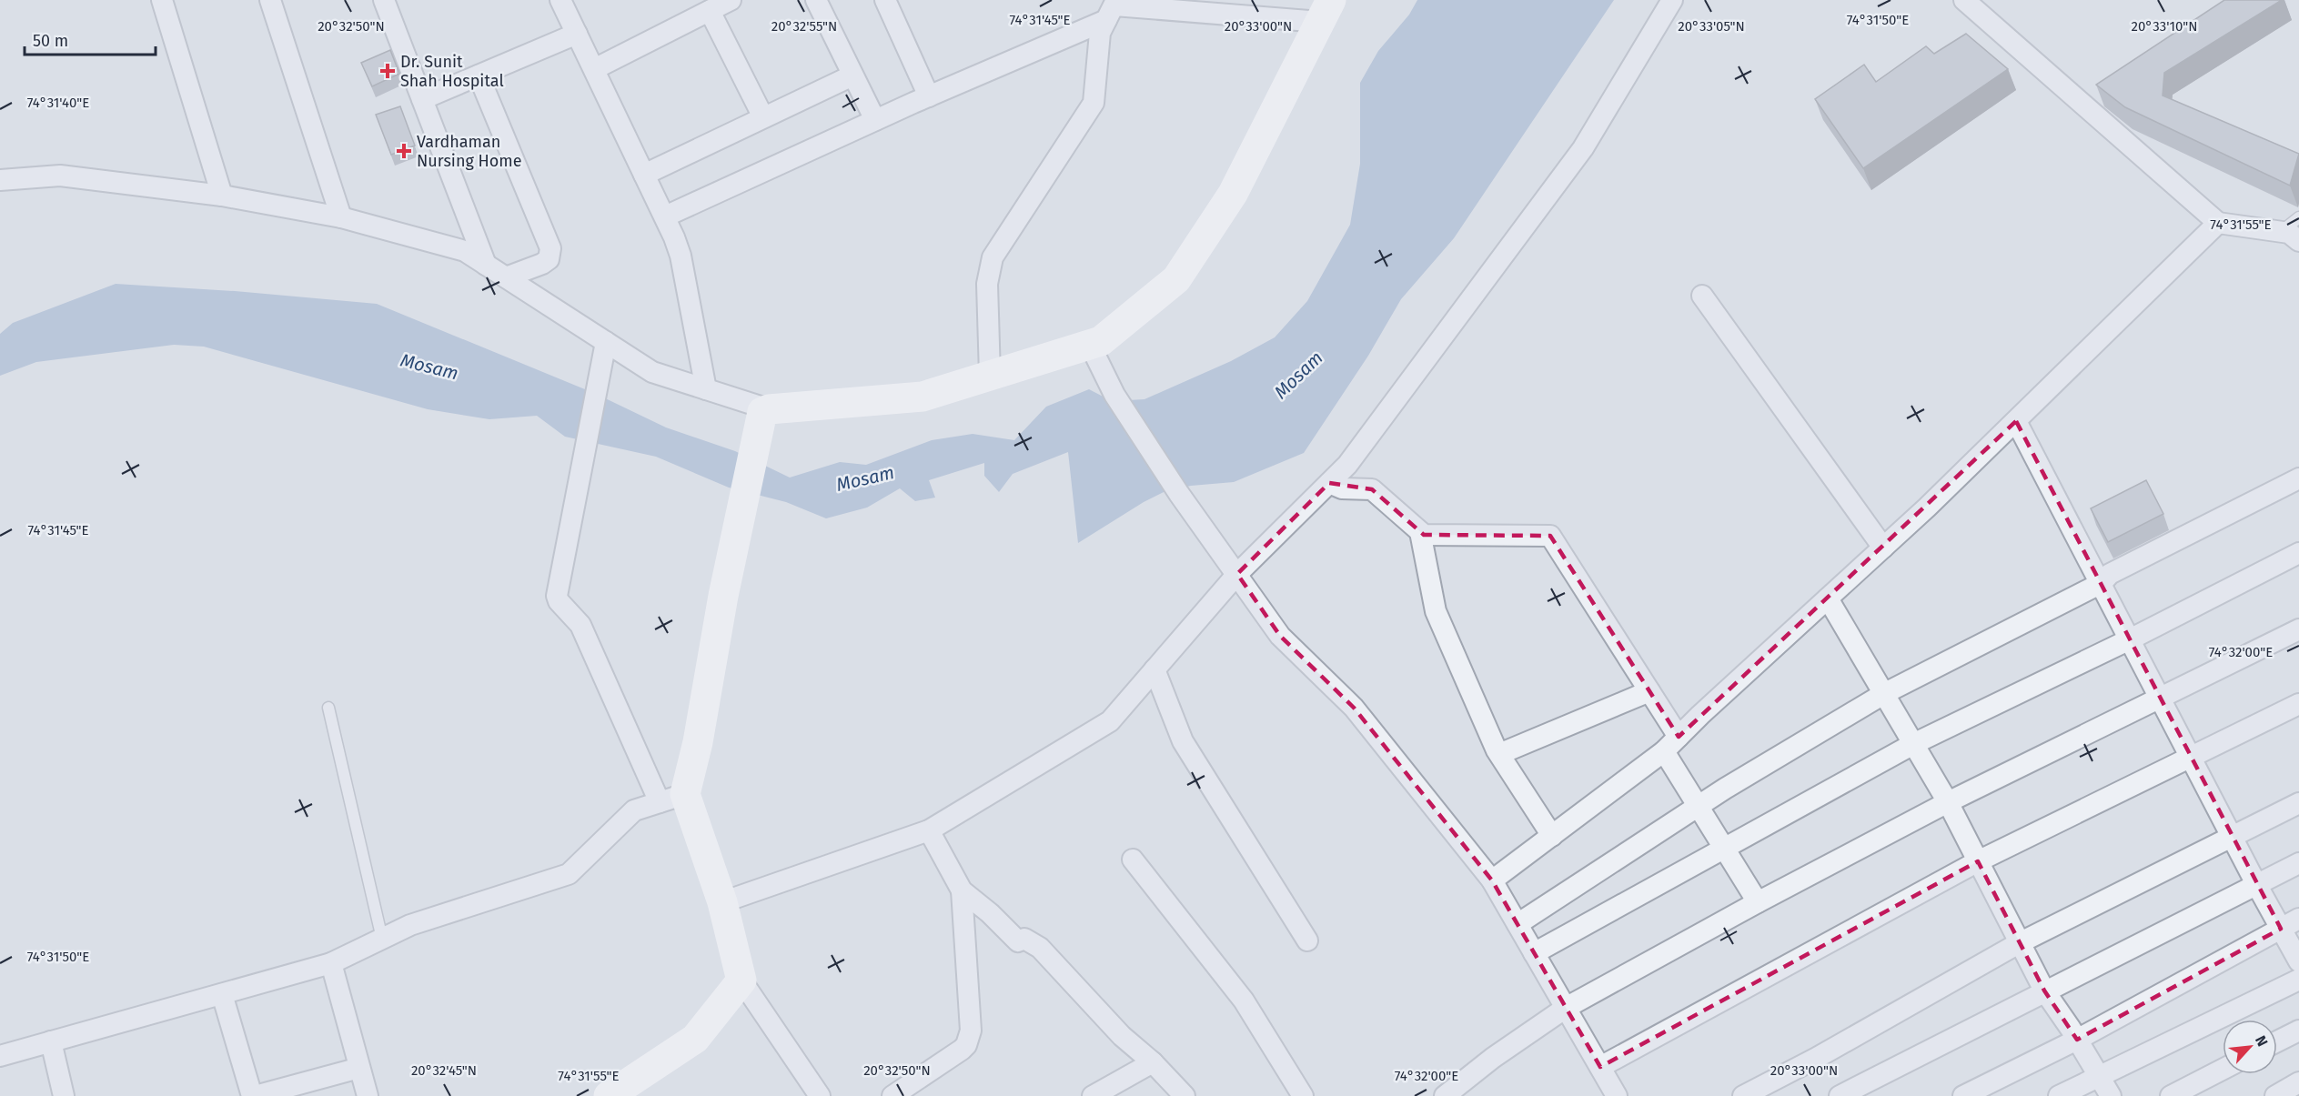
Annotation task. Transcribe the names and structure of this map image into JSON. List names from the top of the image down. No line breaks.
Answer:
{"water":["Mosam"],"places":{"health":["Dr. Sunit Shah Hospital","Vardhaman Nursing Home"]},"scale_bar":"50 m","north":"top right","coordinates":["74°31'45\"E","74°31'50\"E","20°32'50\"N","20°32'55\"N","20°33'00\"N","20°33'05\"N","20°33'10\"N","74°31'40\"E","74°31'55\"E","74°32'00\"E","20°32'45\"N"]}
